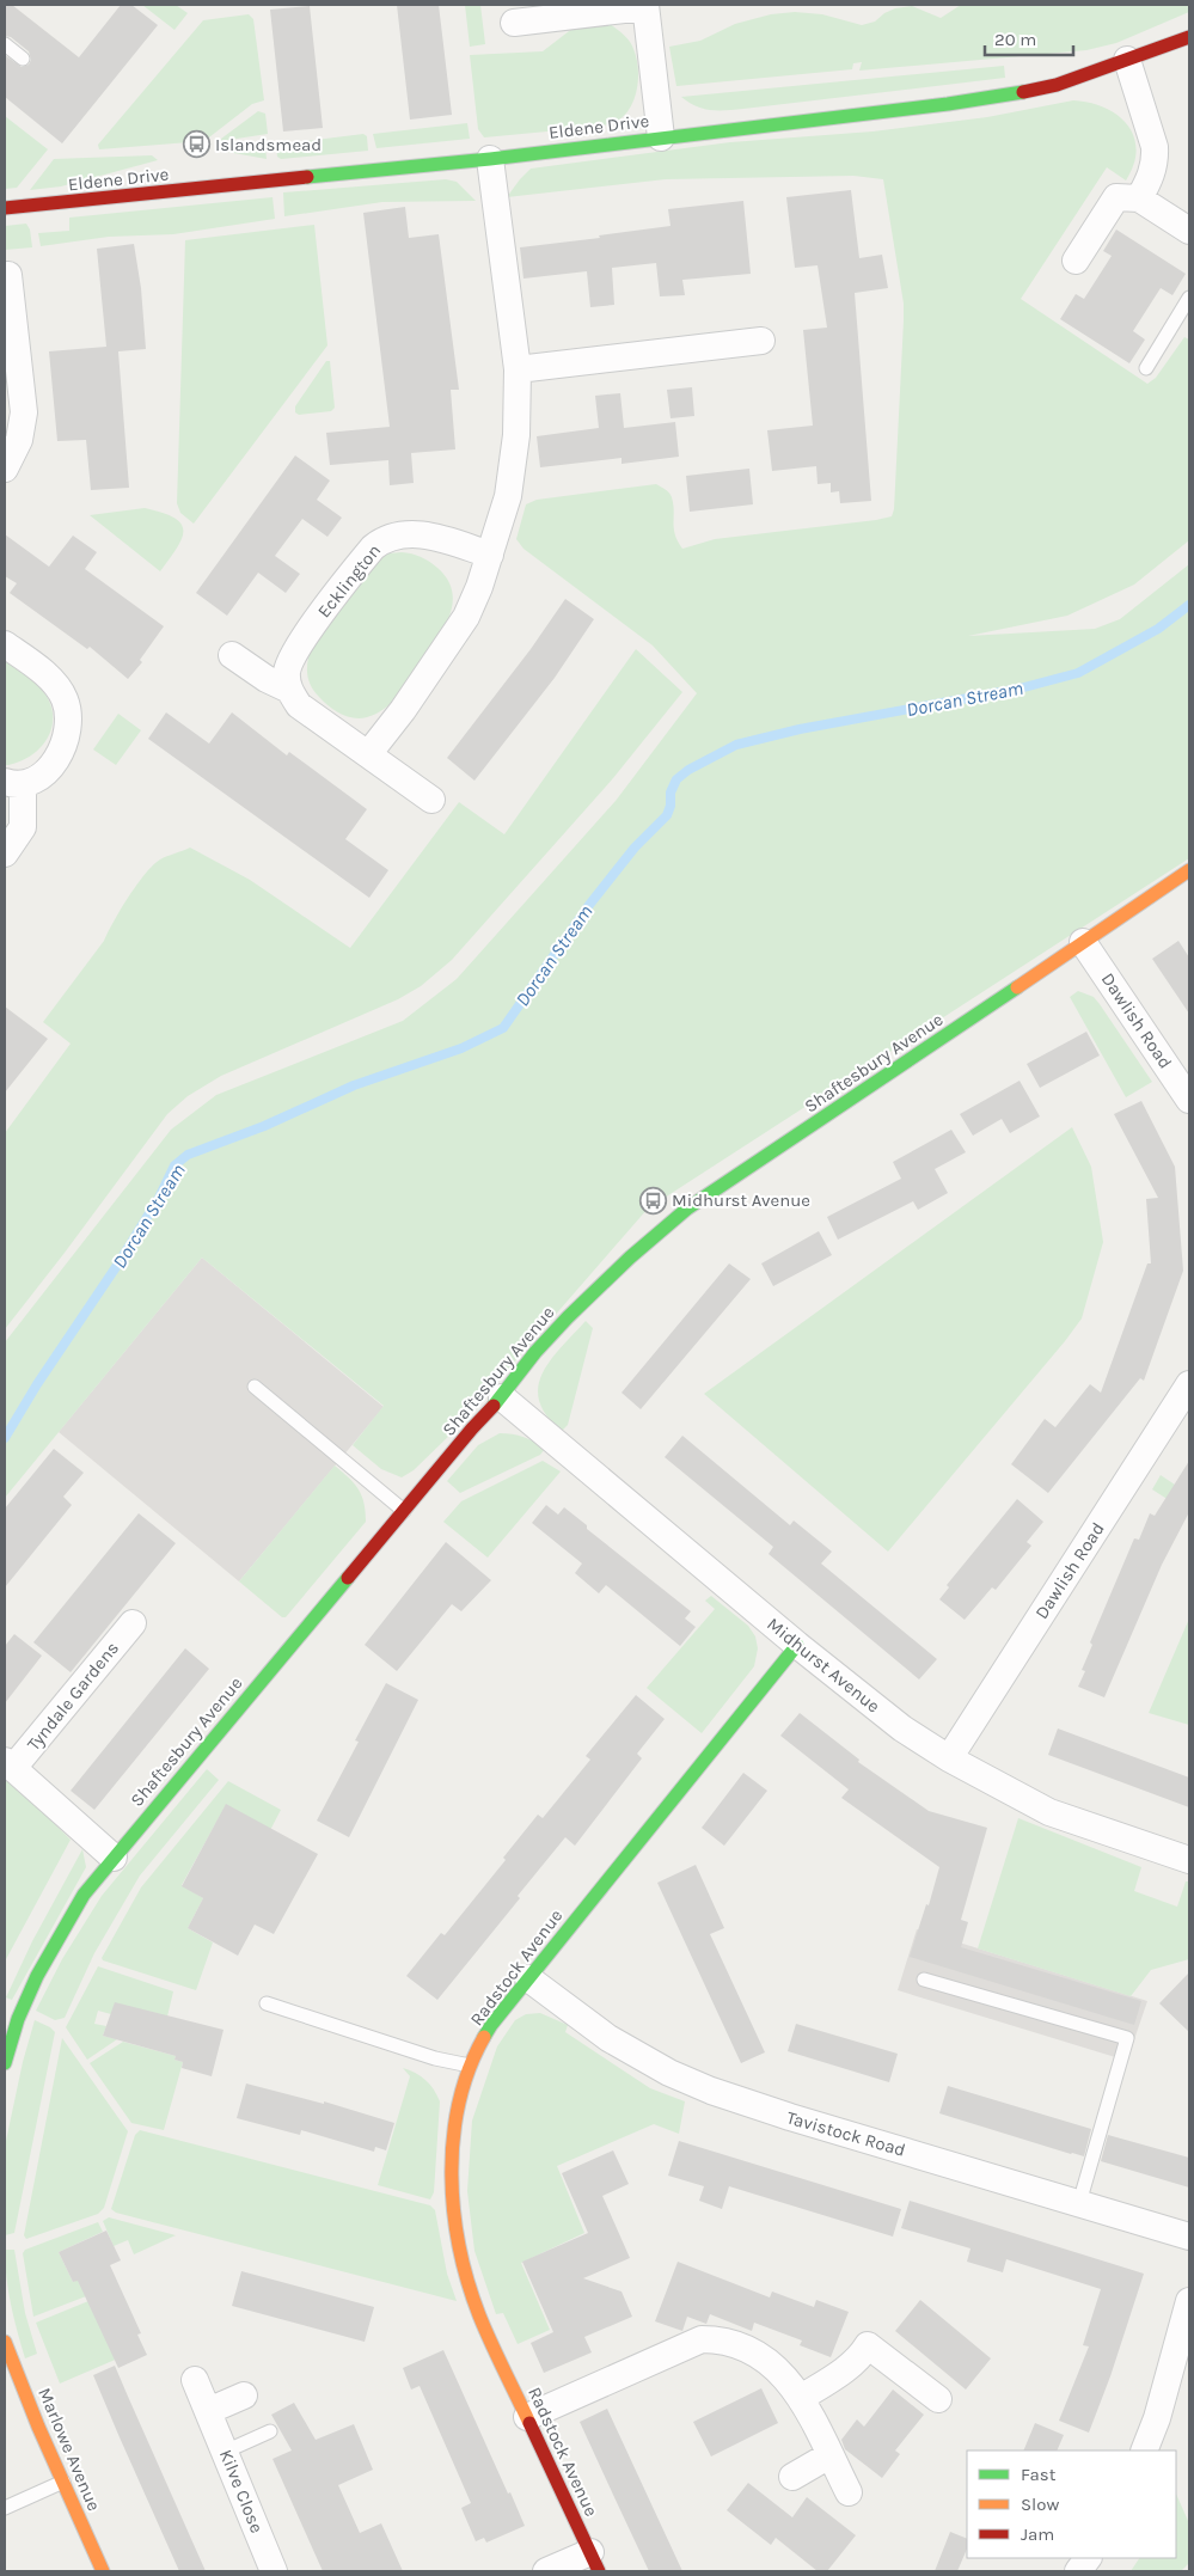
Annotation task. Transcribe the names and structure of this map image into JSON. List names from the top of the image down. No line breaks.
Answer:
{"streets":{"street":["Eldene Drive","Ecklington","Dawlish Road","Shaftesbury Avenue","Midhurst Avenue","Tyndale Gardens","Radstock Avenue","Tavistock Road","Marlowe Avenue","Kilve Close"]},"crossings":[["Dawlish Road","Shaftesbury Avenue"],["Dawlish Road","Midhurst Avenue"],["Shaftesbury Avenue","Midhurst Avenue"],["Shaftesbury Avenue","Tyndale Gardens"],["Midhurst Avenue","Radstock Avenue"],["Radstock Avenue","Tavistock Road"]],"water":["Dorcan Stream"],"places":{"bus stop":["Islandsmead","Midhurst Avenue"]},"legend":["Fast","Slow","Jam"],"scale_bar":"20 m"}
